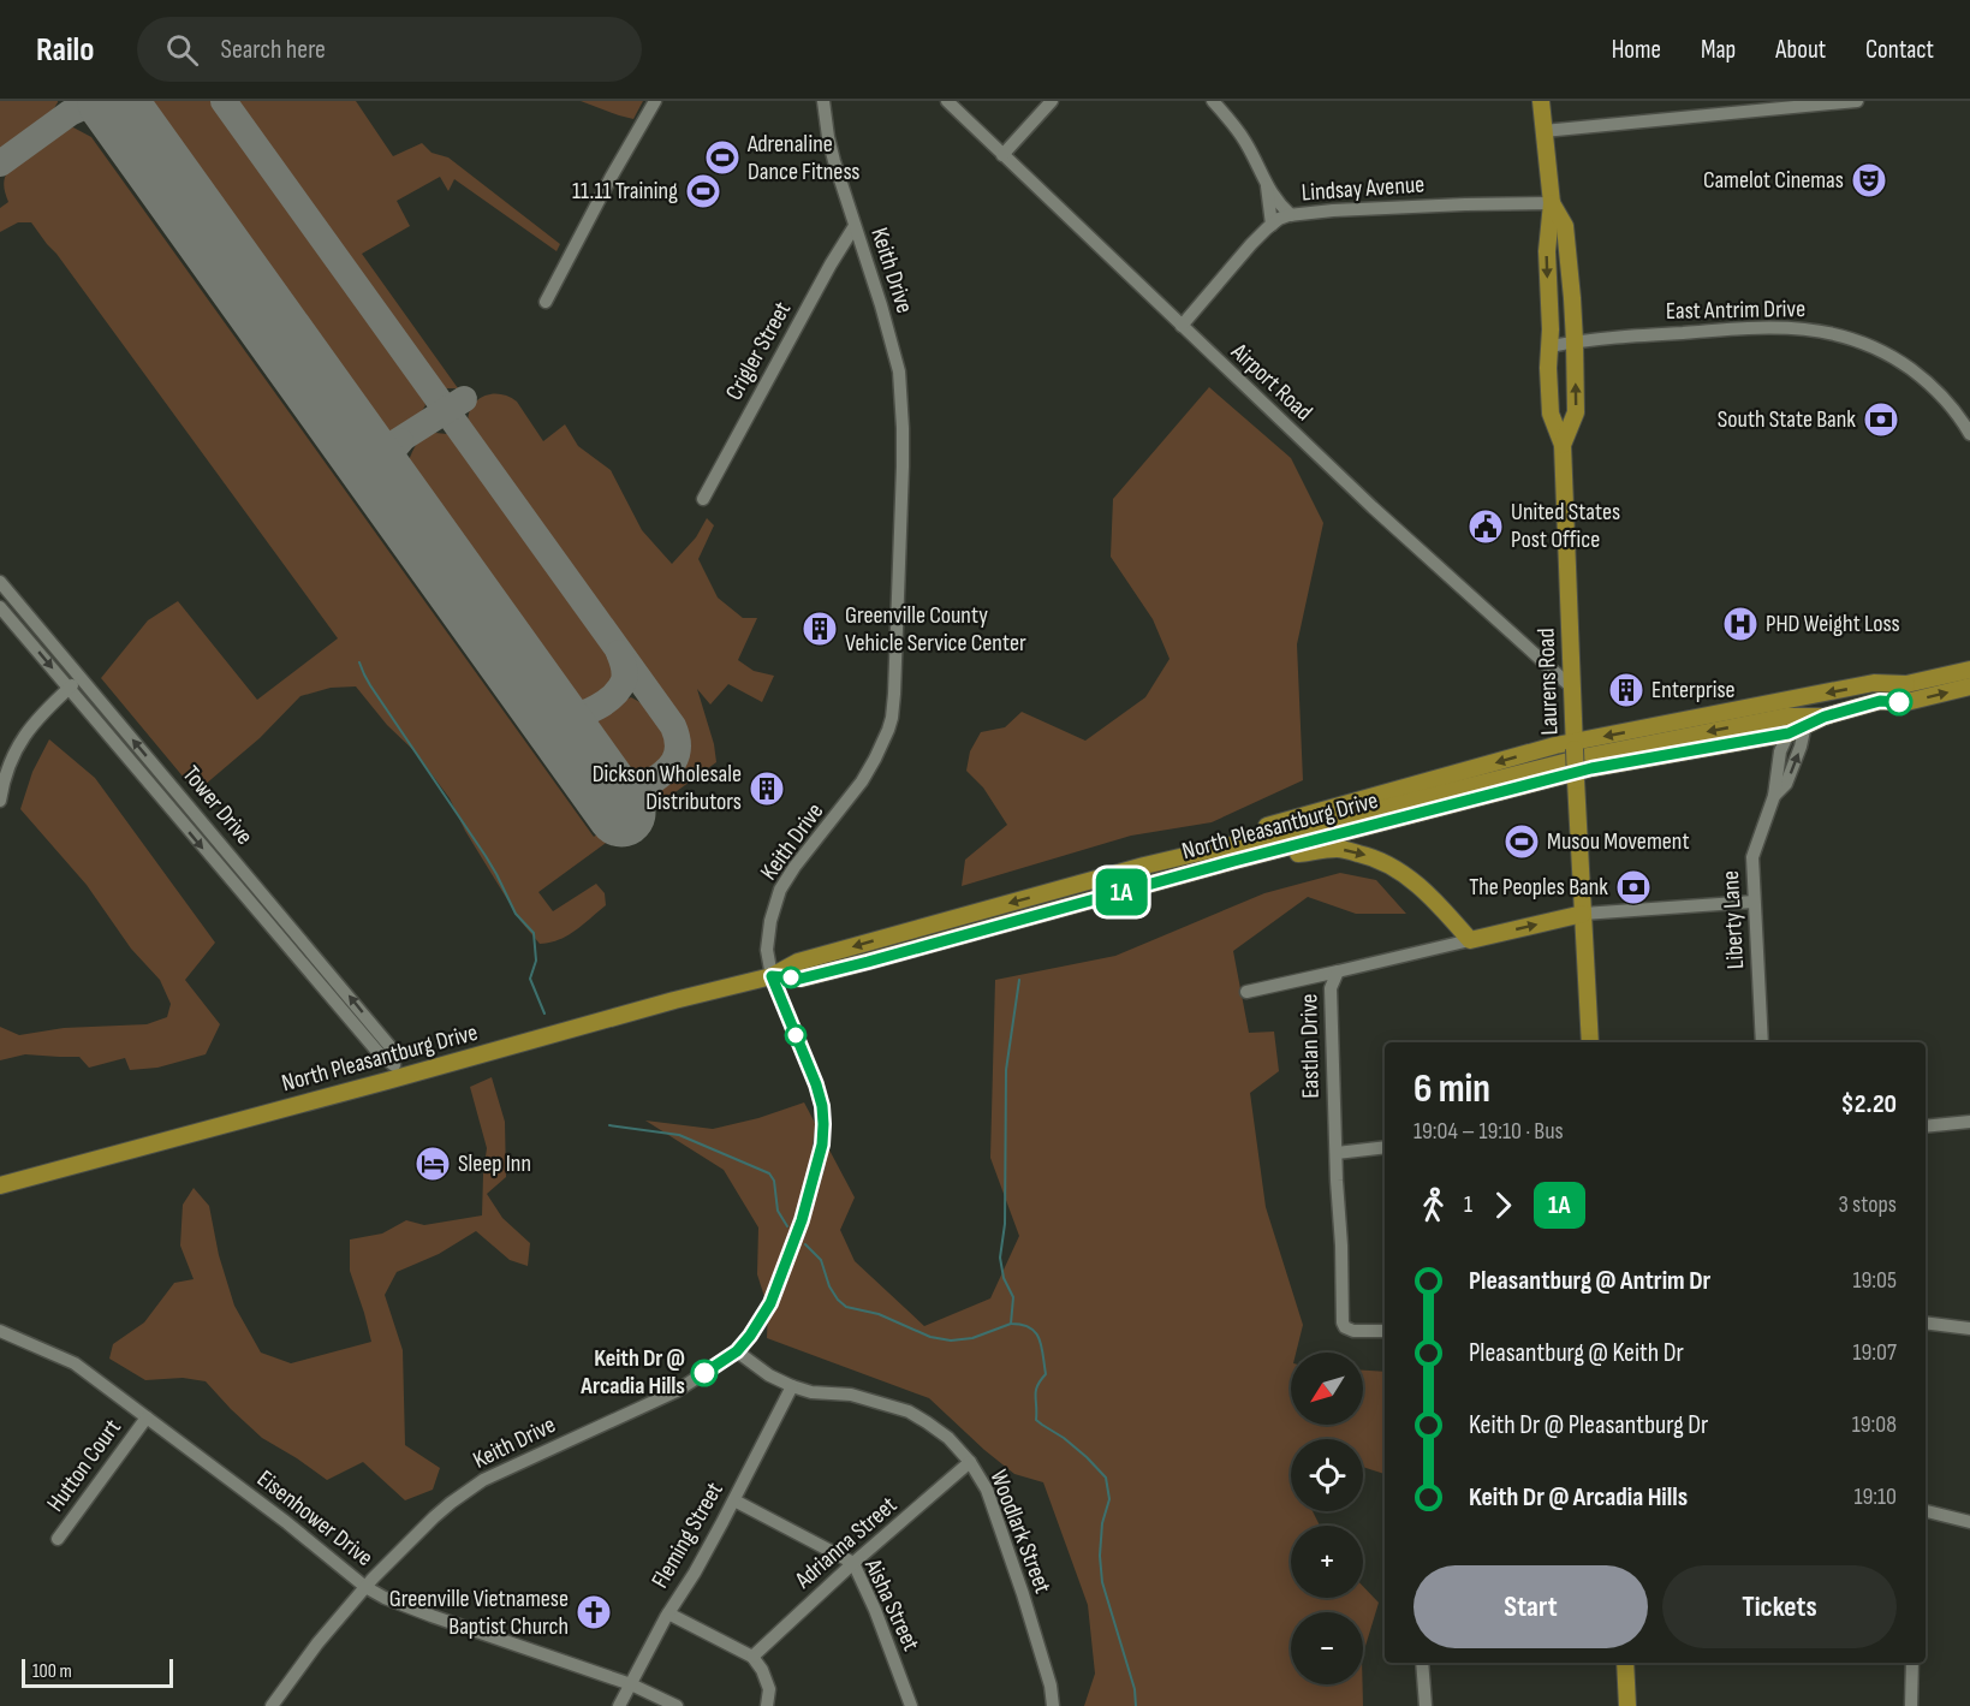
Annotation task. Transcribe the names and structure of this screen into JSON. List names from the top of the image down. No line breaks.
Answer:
{"streets":{"main road":["Laurens Road","North Pleasantburg Drive","Eastlan Drive"],"street":["Lindsay Avenue","Keith Drive","East Antrim Drive","Crigler Street","Airport Road","Tower Drive","Liberty Lane","Hutton Court","Eisenhower Drive","Woodlark Street","Fleming Street","Adrianna Street","Aisha Street"]},"crossings":[["Lindsay Avenue","Airport Road"],["Lindsay Avenue","Laurens Road"],["Keith Drive","Crigler Street"],["Keith Drive","North Pleasantburg Drive"],["Keith Drive","Eisenhower Drive"],["Keith Drive","Woodlark Street"],["East Antrim Drive","Laurens Road"],["Airport Road","Laurens Road"],["Laurens Road","North Pleasantburg Drive"],["Laurens Road","Eastlan Drive"],["Tower Drive","North Pleasantburg Drive"],["Hutton Court","Eisenhower Drive"],["Eisenhower Drive","Fleming Street"],["Woodlark Street","Fleming Street"],["Woodlark Street","Adrianna Street"],["Fleming Street","Aisha Street"],["Adrianna Street","Aisha Street"]],"places":{"sports":["Adrenaline Dance Fitness","11.11 Training","Musou Movement"],"theatre":["Camelot Cinemas"],"bank":["South State Bank","The Peoples Bank"],"public building":["United States Post Office"],"hospital":["PHD Weight Loss"],"building":["Greenville County Vehicle Service Center","Enterprise","Dickson Wholesale Distributors"],"hotel":["Sleep Inn"],"other":["Keith Dr @ Arcadia Hills"],"church":["Greenville Vietnamese Baptist Church"]},"lines":["bus line 1A"],"scale_bar":"100 m","north":"bottom left","page":{"header":"Railo","search":"Search here","nav":["Home","Map","About","Contact"],"on_map":"1A","heading":["6 min","19:04 – 19:10 · Bus","$2.20"],"legs":["1","1A","3 stops"],"list":[{"name":"Pleasantburg @ Antrim Dr","value":"19:05"},{"name":"Pleasantburg @ Keith Dr","value":"19:07"},{"name":"Keith Dr @ Pleasantburg Dr","value":"19:08"},{"name":"Keith Dr @ Arcadia Hills","value":"19:10"}],"map_buttons":["+","−"],"buttons":["Start","Tickets"],"scale":"100 m"}}
